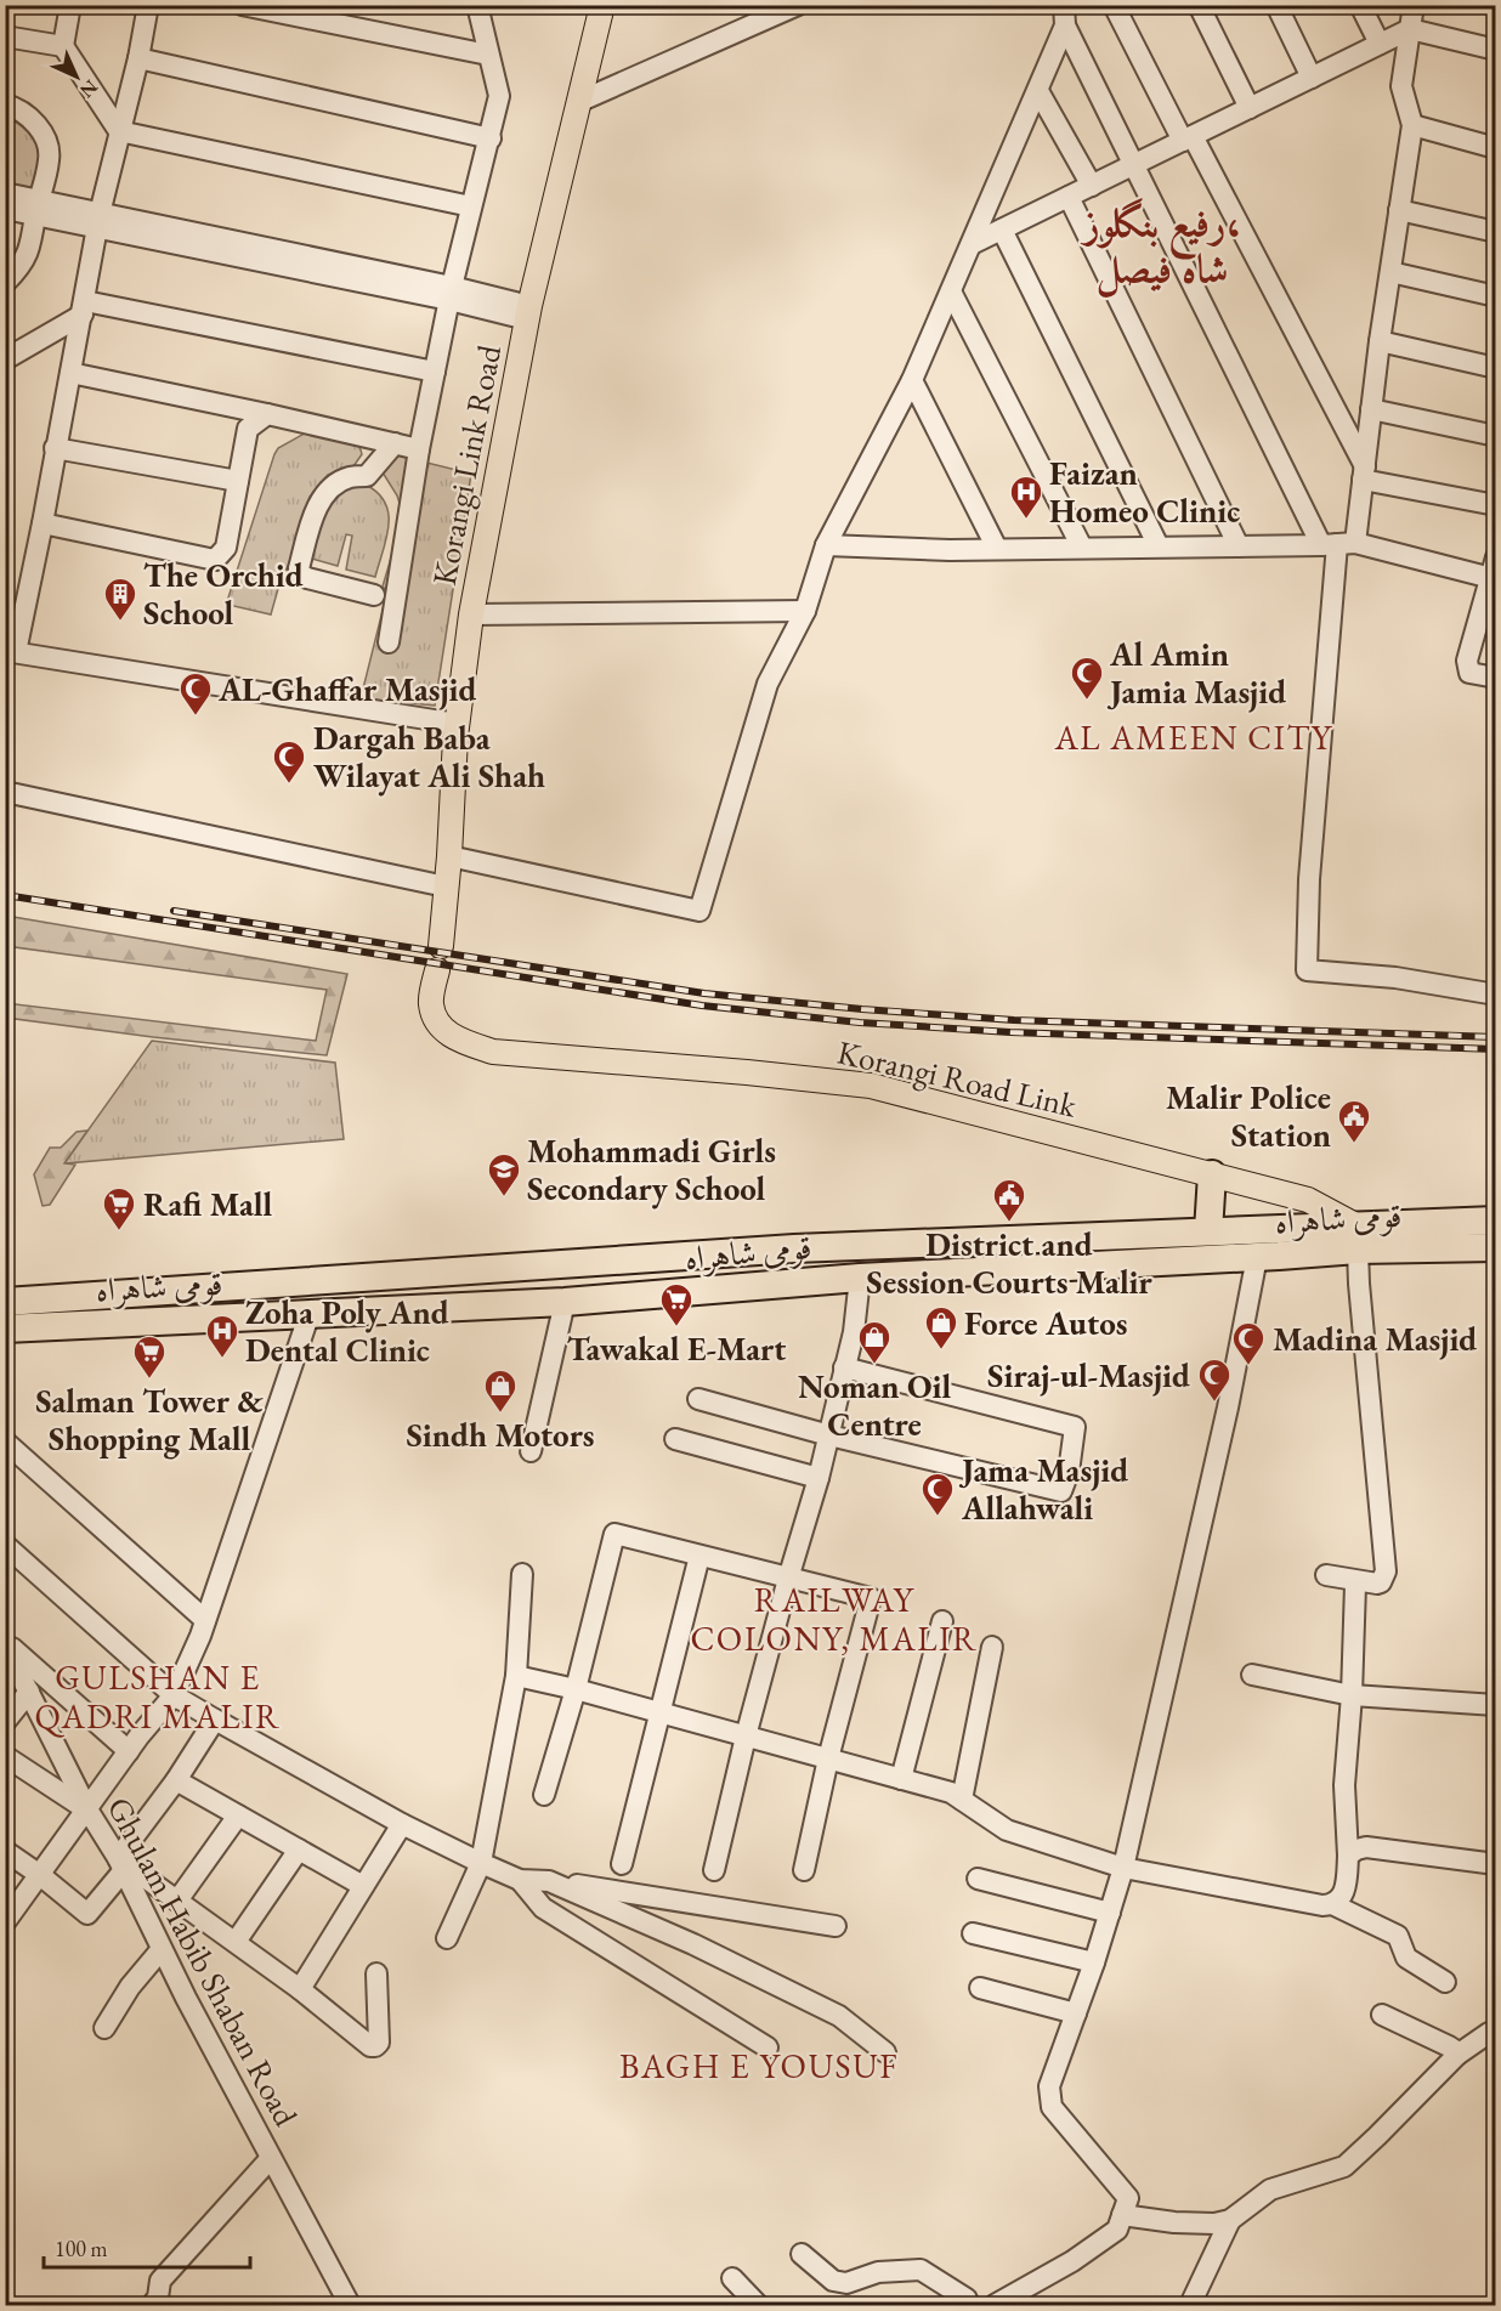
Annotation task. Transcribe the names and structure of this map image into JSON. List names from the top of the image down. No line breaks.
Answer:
{"streets":{"highway":["قومی شاہراہ"],"main road":["Korangi Link Road","Korangi Road Link"],"street":["Ghulam Habib Shaban Road"]},"crossings":[["Korangi Road Link","قومی شاہراہ"]],"districts":["رفیع بنگلوز، شاہ فیصل","AL AMEEN CITY","RAILWAY COLONY, MALIR","GULSHAN E QADRI MALIR","BAGH E YOUSUF"],"places":{"hospital":["Faizan Homeo Clinic","Zoha Poly And Dental Clinic"],"building":["The Orchid School"],"mosque":["Al Amin Jamia Masjid","AL-Ghaffar Masjid","Dargah Baba Wilayat Ali Shah","Madina Masjid","Siraj-ul-Masjid","Jama Masjid Allahwali"],"public building":["Malir Police Station","District and Session Courts Malir"],"school or university":["Mohammadi Girls Secondary School"],"supermarket":["Rafi Mall","Tawakal E-Mart","Salman Tower & Shopping Mall"],"shop":["Force Autos","Noman Oil Centre","Sindh Motors"]},"scale_bar":"100 m","north":"bottom right"}
